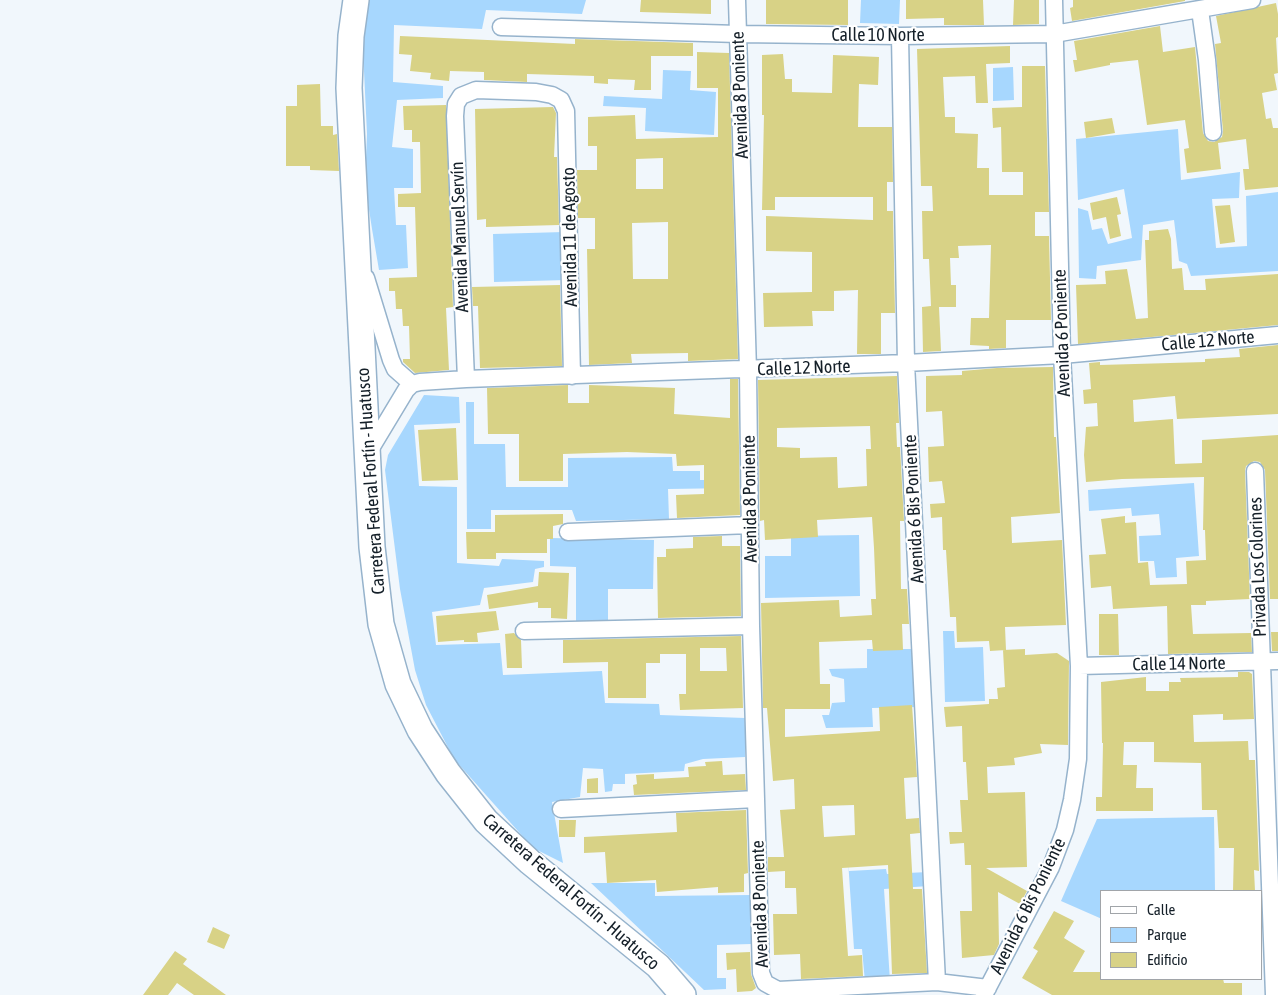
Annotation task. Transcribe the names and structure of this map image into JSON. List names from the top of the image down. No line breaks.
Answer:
{"streets":{"main road":["Carretera Federal Fortín - Huatusco"],"street":["Calle 10 Norte","Avenida 8 Poniente","Avenida Manuel Servín","Avenida 11 de Agosto","Avenida 6 Poniente","Calle 12 Norte","Avenida 6 Bis Poniente","Privada Los Colorines","Calle 14 Norte"]},"crossings":[["Calle 10 Norte","Avenida 8 Poniente"],["Calle 10 Norte","Avenida 6 Poniente"],["Calle 10 Norte","Avenida 6 Bis Poniente"],["Avenida 8 Poniente","Calle 12 Norte"],["Avenida 8 Poniente","Avenida 6 Bis Poniente"],["Avenida Manuel Servín","Avenida 11 de Agosto"],["Avenida Manuel Servín","Calle 12 Norte"],["Avenida 11 de Agosto","Calle 12 Norte"],["Avenida 6 Poniente","Calle 12 Norte"],["Avenida 6 Poniente","Avenida 6 Bis Poniente"],["Avenida 6 Poniente","Calle 14 Norte"],["Calle 12 Norte","Avenida 6 Bis Poniente"],["Avenida 6 Bis Poniente","Calle 14 Norte"],["Privada Los Colorines","Calle 14 Norte"]],"legend":["Calle","Parque","Edificio"]}
